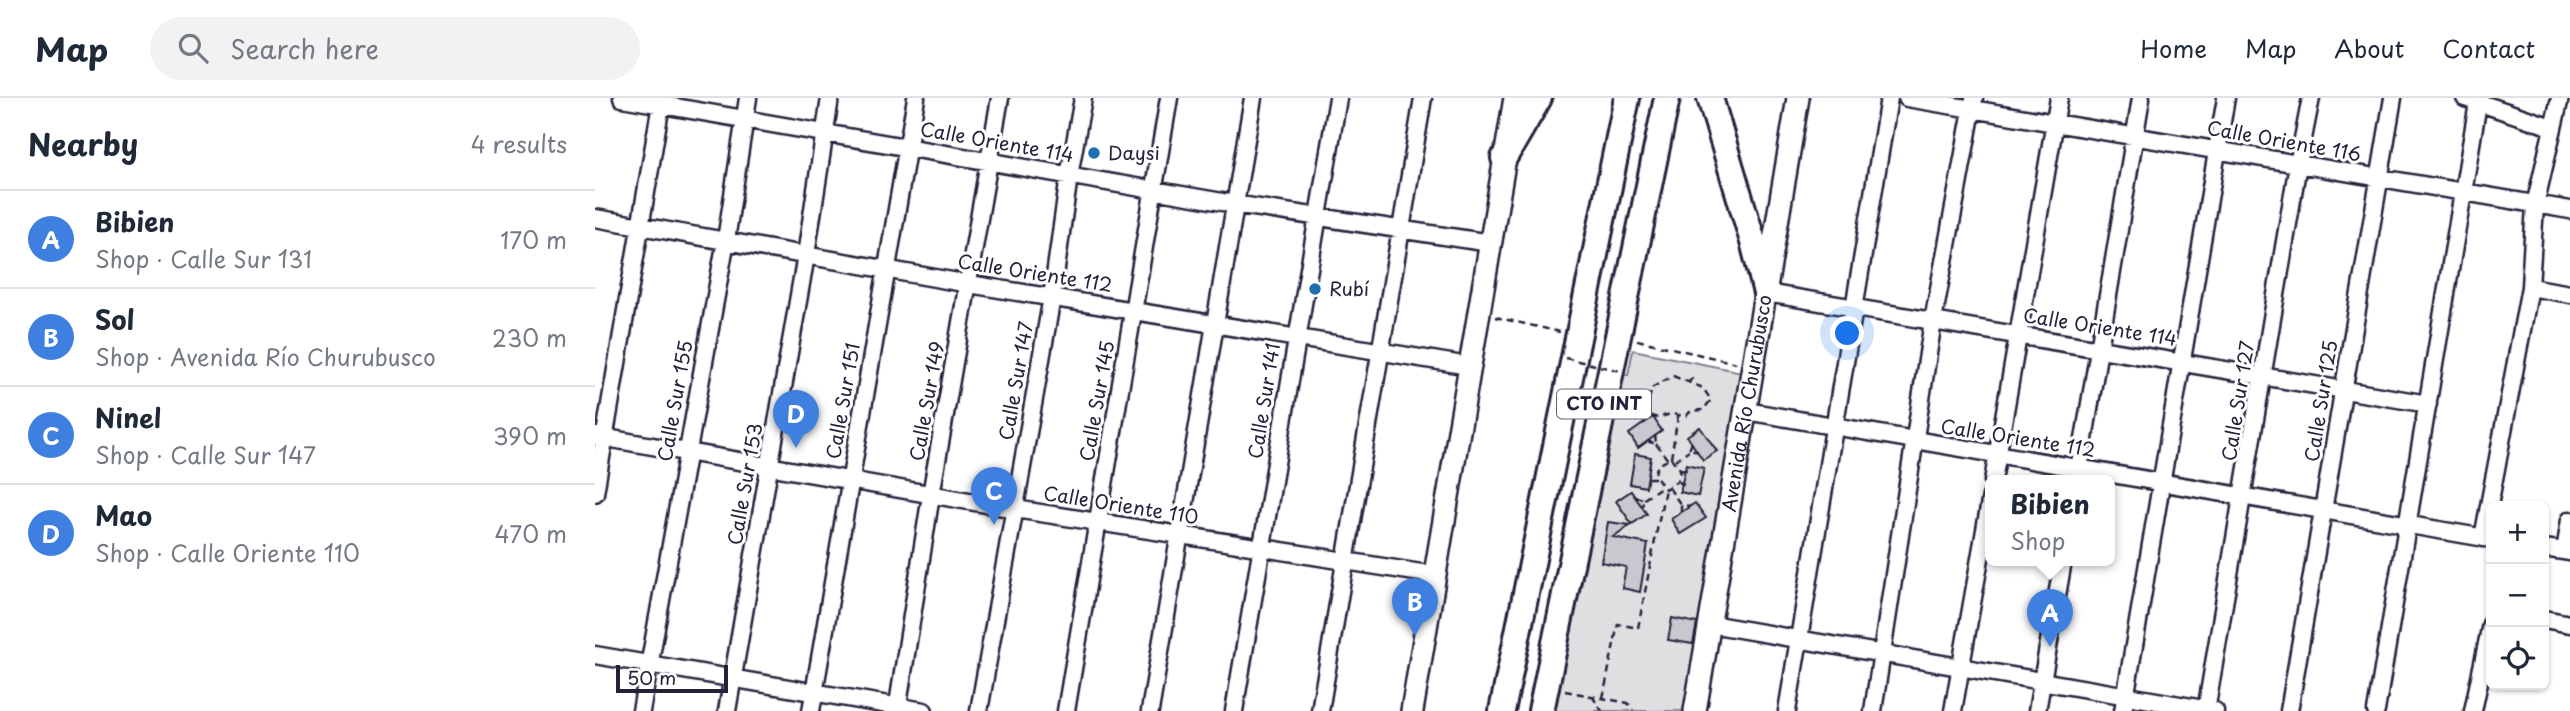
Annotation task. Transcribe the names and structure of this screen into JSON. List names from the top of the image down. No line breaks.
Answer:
{"streets":{"highway":["CTO INT"],"main road":["Avenida Río Churubusco"],"street":["Calle Oriente 116","Calle Oriente 114","Calle Oriente 112","Calle Sur 147","Calle Sur 155","Calle Sur 151","Calle Sur 149","Calle Sur 145","Calle Sur 141","Calle Sur 127","Calle Sur 125","Calle Sur 153","Calle Oriente 110"]},"crossings":[["Calle Oriente 116","Calle Sur 127"],["Calle Oriente 116","Calle Sur 125"],["Calle Oriente 114","Calle Sur 147"],["Calle Oriente 114","Calle Sur 155"],["Calle Oriente 114","Calle Sur 151"],["Calle Oriente 114","Calle Sur 149"],["Calle Oriente 114","Calle Sur 145"],["Calle Oriente 114","Calle Sur 141"],["Calle Oriente 114","Calle Sur 127"],["Calle Oriente 114","Calle Sur 125"],["Calle Oriente 114","Avenida Río Churubusco"],["Calle Oriente 114","Calle Sur 153"],["Calle Oriente 112","Calle Sur 147"],["Calle Oriente 112","Calle Sur 155"],["Calle Oriente 112","Calle Sur 151"],["Calle Oriente 112","Calle Sur 149"],["Calle Oriente 112","Calle Sur 145"],["Calle Oriente 112","Calle Sur 141"],["Calle Oriente 112","Calle Sur 127"],["Calle Oriente 112","Calle Sur 125"],["Calle Oriente 112","Avenida Río Churubusco"],["Calle Oriente 112","Calle Sur 153"],["Calle Sur 147","Calle Oriente 110"],["Calle Sur 155","Calle Oriente 110"],["Calle Sur 151","Calle Oriente 110"],["Calle Sur 149","Calle Oriente 110"],["Calle Sur 145","Calle Oriente 110"],["Calle Sur 141","Calle Oriente 110"],["Calle Sur 153","Calle Oriente 110"]],"places":["Daysi","Rubí"],"scale_bar":"50 m","page":{"header":"Map","search":"Search here","nav":["Home","Map","About","Contact"],"heading":["Nearby","4 results"],"list":[{"mark":"A","name":"Bibien","note":"Shop · Calle Sur 131","value":"170 m"},{"mark":"B","name":"Sol","note":"Shop · Avenida Río Churubusco","value":"230 m"},{"mark":"C","name":"Ninel","note":"Shop · Calle Sur 147","value":"390 m"},{"mark":"D","name":"Mao","note":"Shop · Calle Oriente 110","value":"470 m"}],"pins":["D","C","B","A"],"popup":["Bibien","Shop"],"map_buttons":["+","−"],"scale":"50 m"}}
